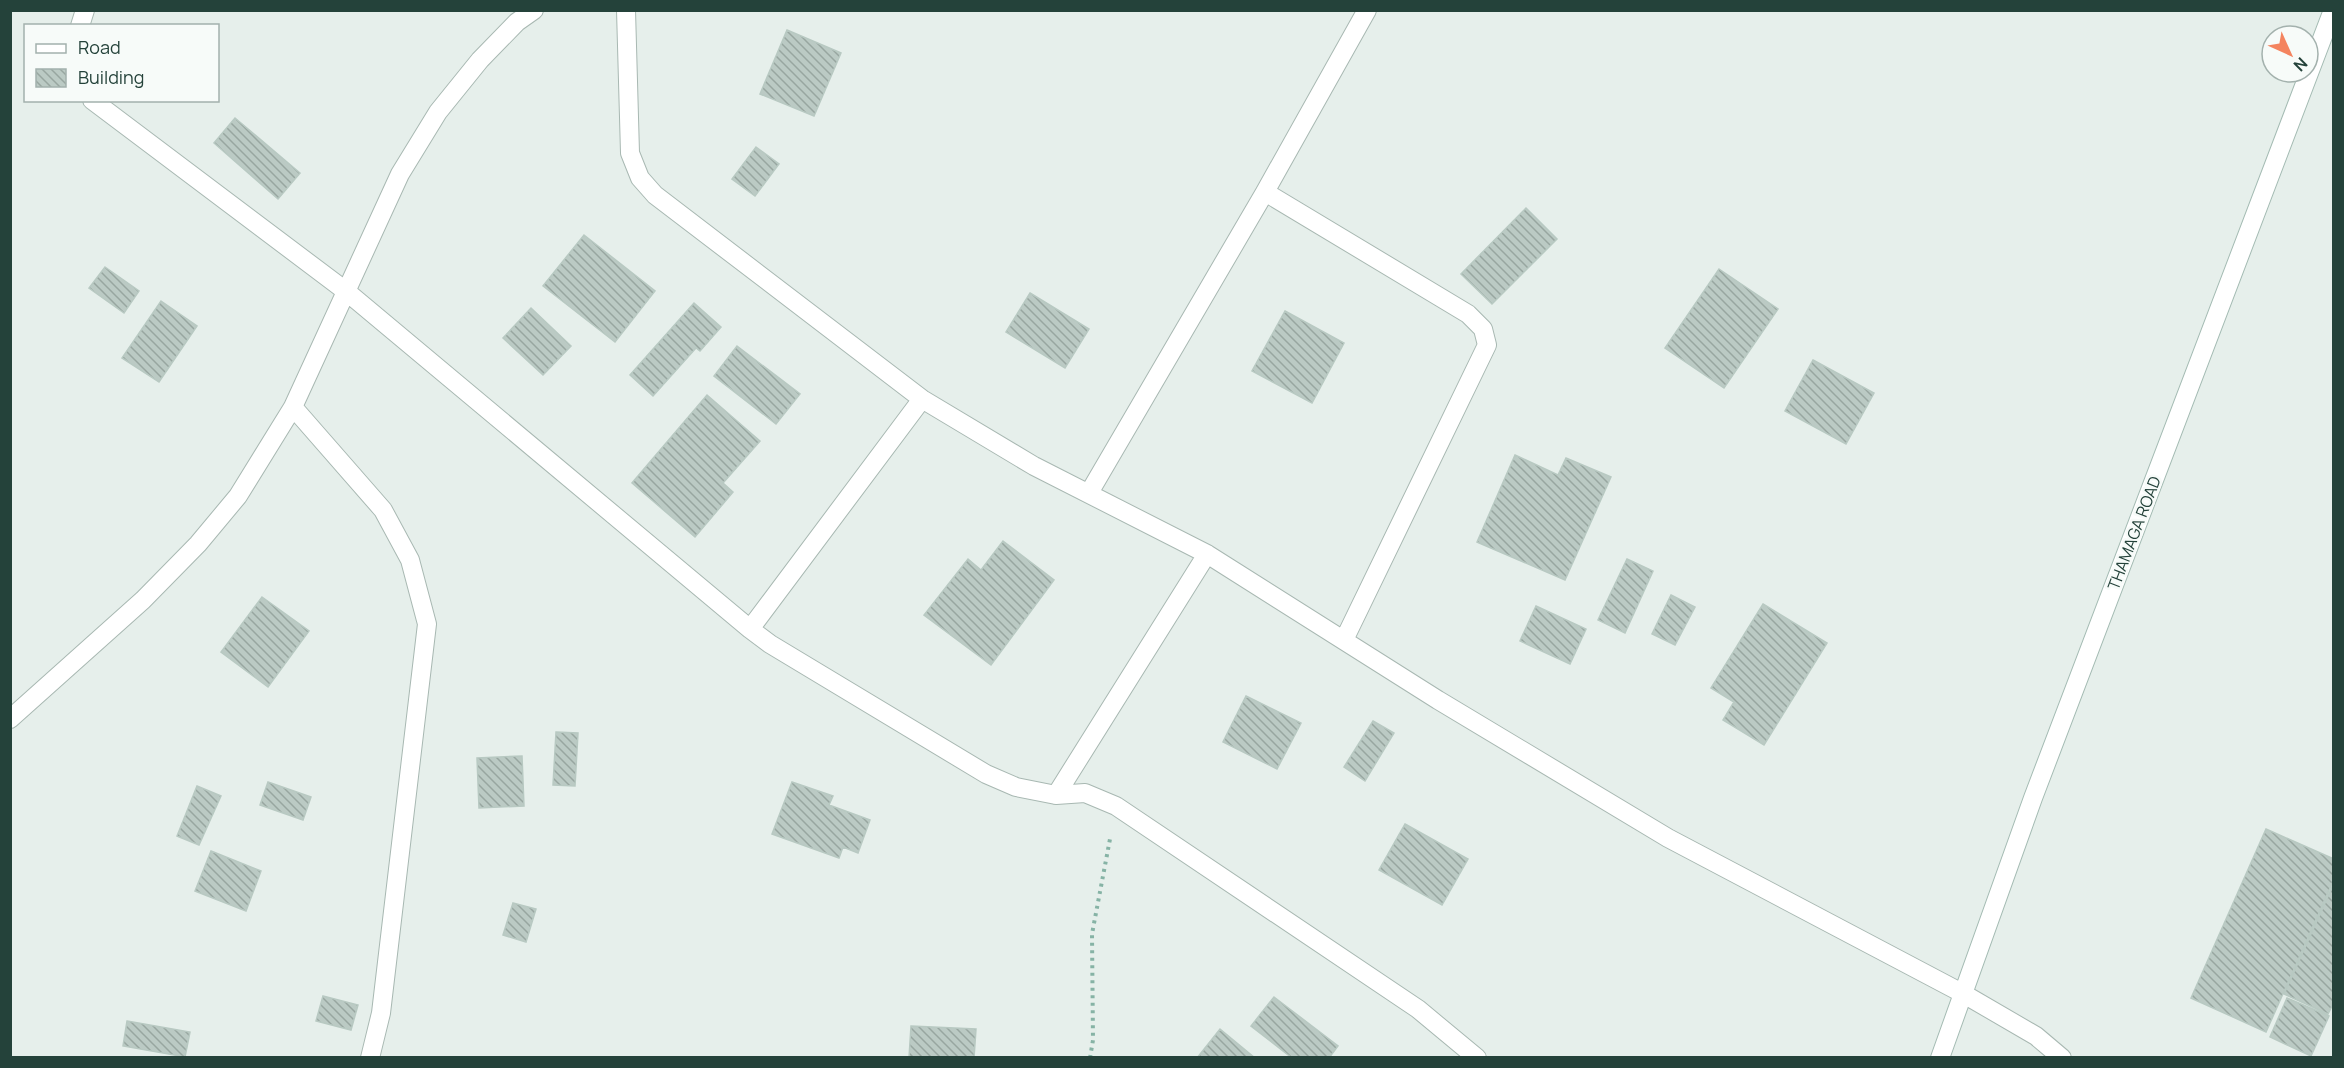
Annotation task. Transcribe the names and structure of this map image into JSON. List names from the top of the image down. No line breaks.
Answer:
{"streets":{"street":["THAMAGA ROAD"]},"legend":["Road","Building"],"north":"bottom right"}
